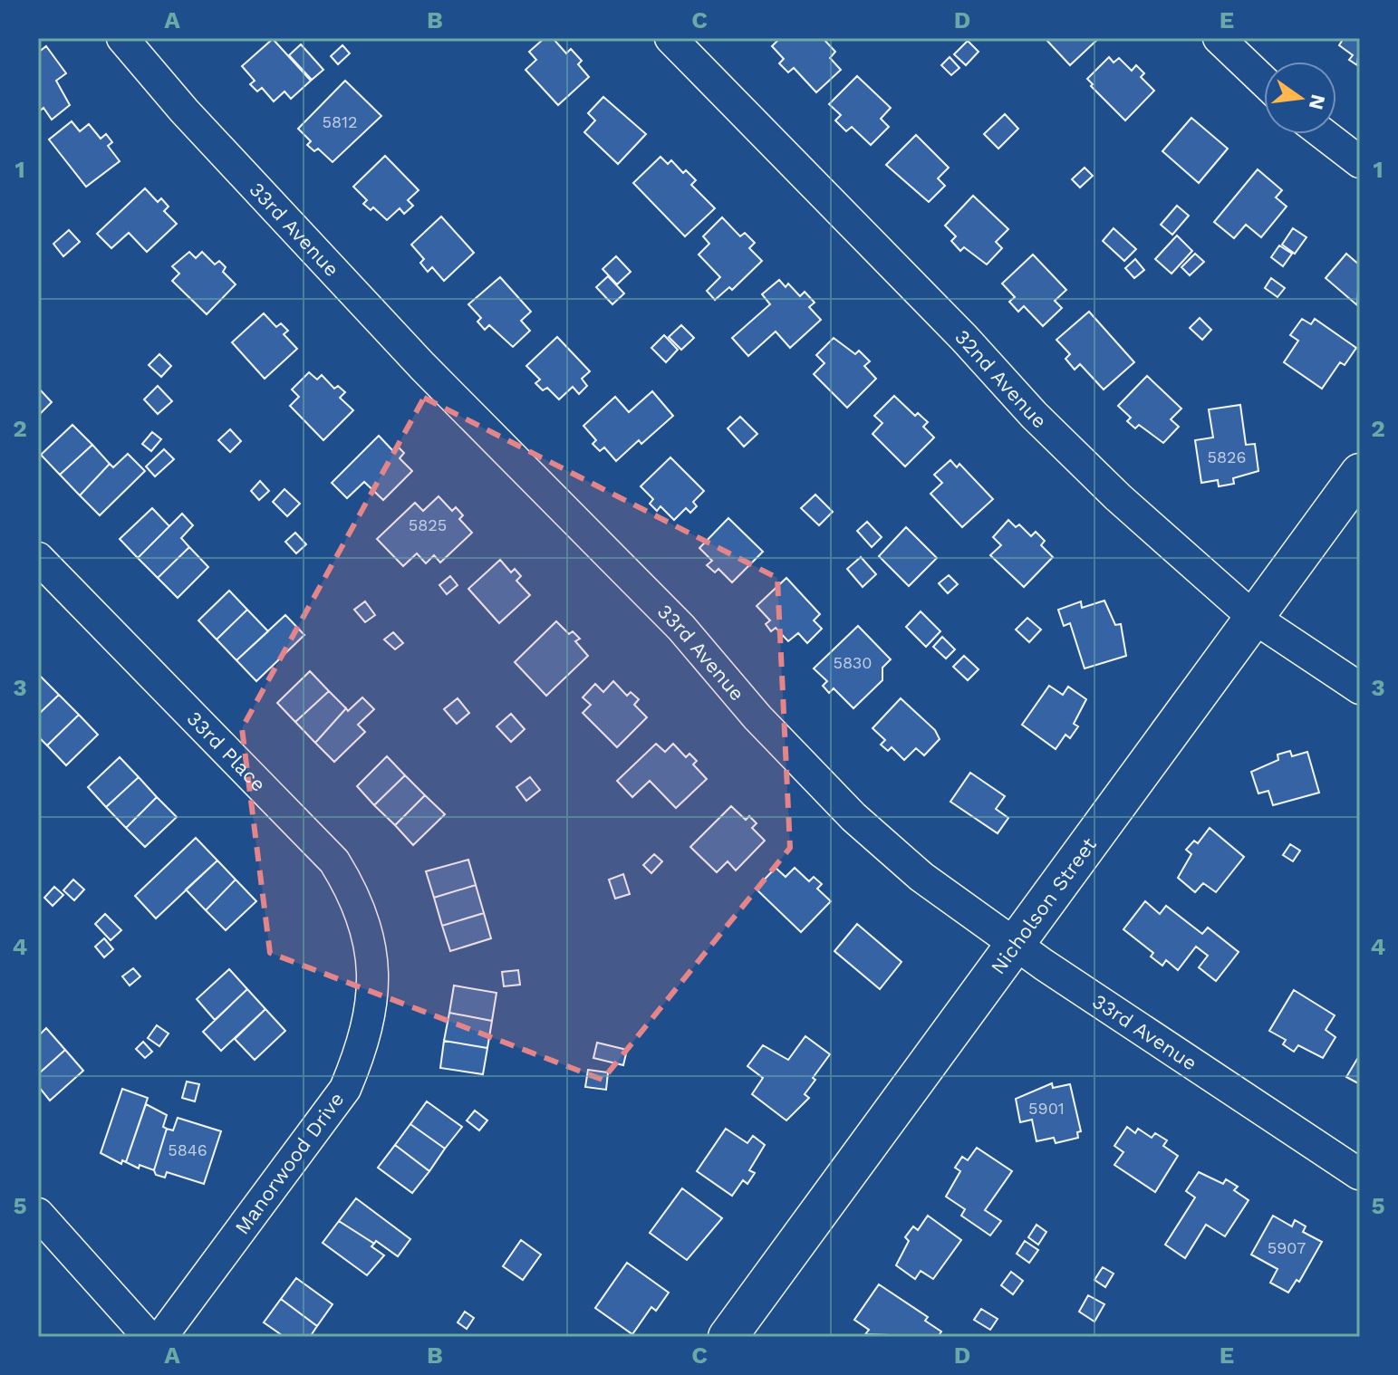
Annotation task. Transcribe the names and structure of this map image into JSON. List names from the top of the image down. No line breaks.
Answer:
{"streets":{"street":["33rd Avenue","32nd Avenue","33rd Place","Nicholson Street","Manorwood Drive"]},"crossings":[["33rd Avenue","Nicholson Street"],["32nd Avenue","Nicholson Street"],["33rd Place","Manorwood Drive"]],"house_numbers":["5812","5826","5825","5830","5901","5846","5907"],"north":"right","grid":{"columns":["A","B","C","D","E"],"rows":["1","2","3","4","5"]}}
